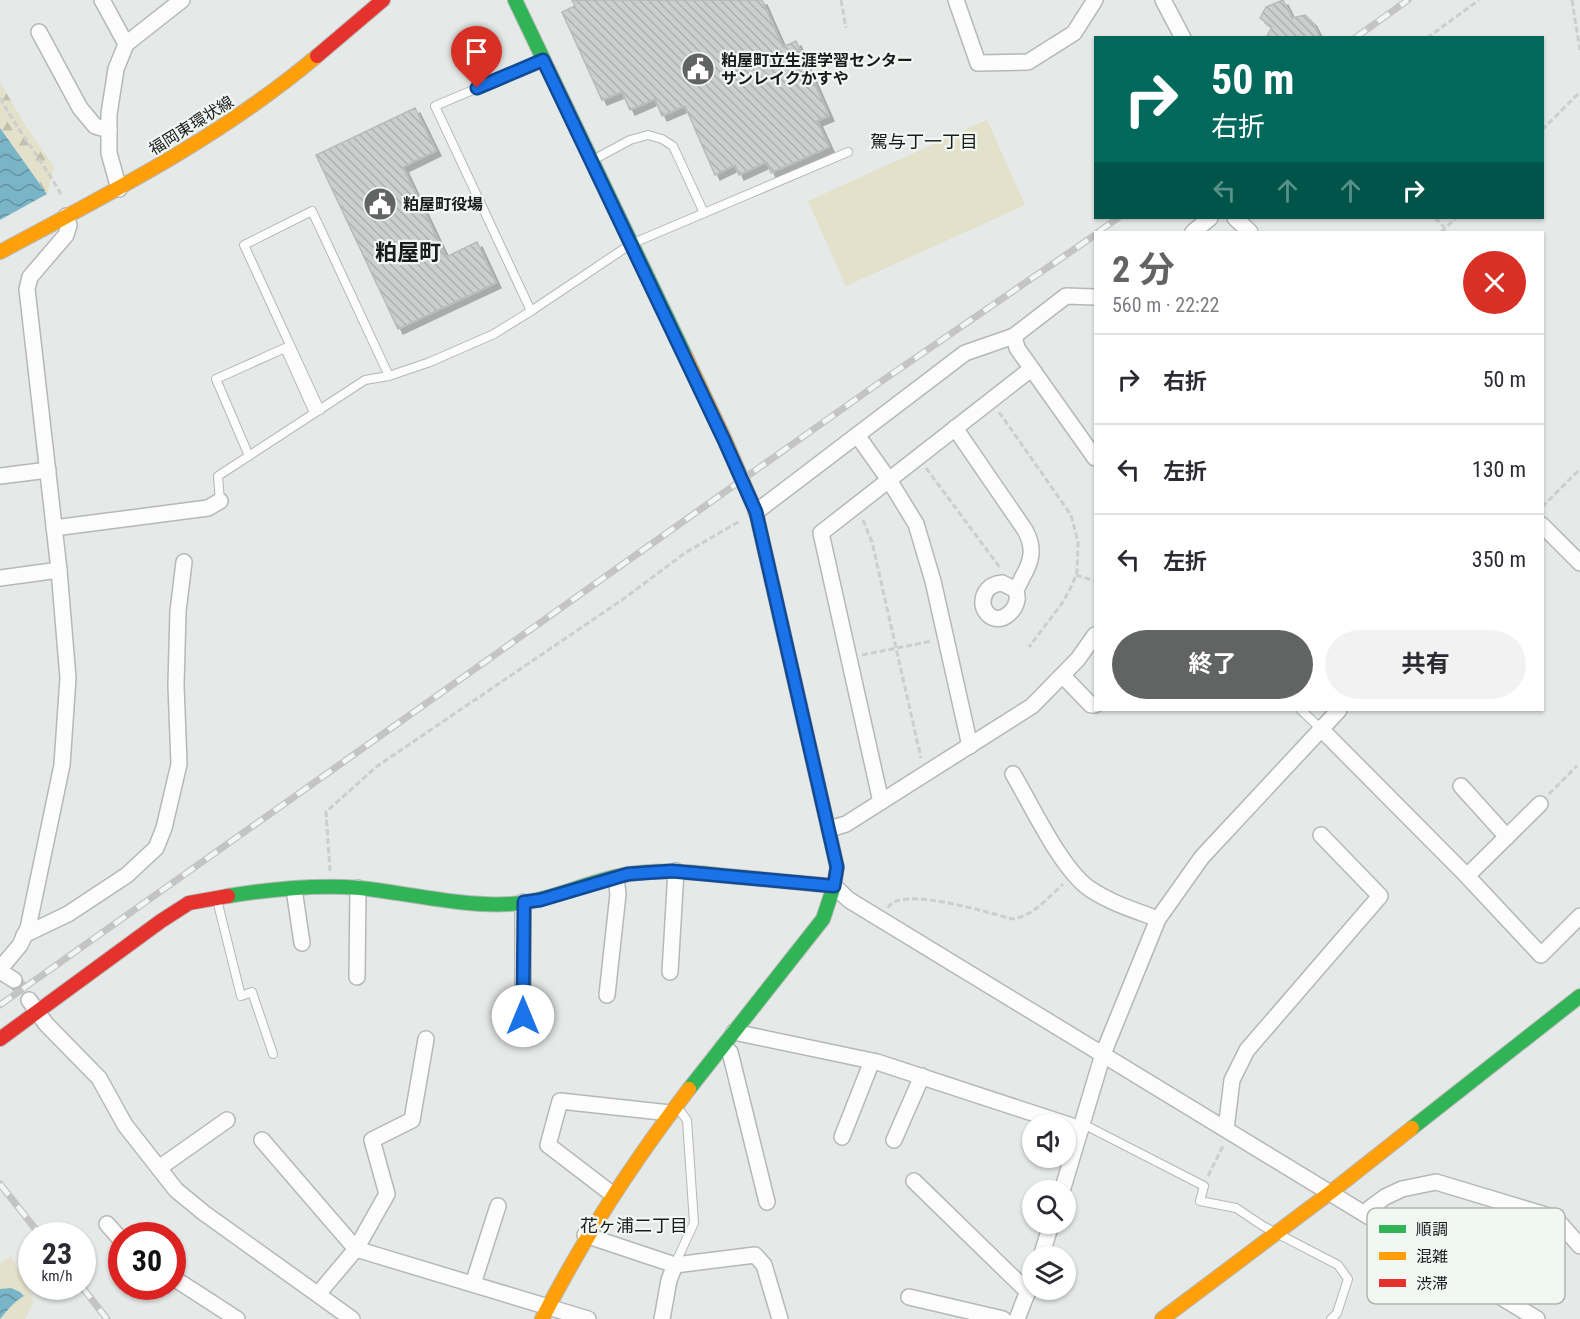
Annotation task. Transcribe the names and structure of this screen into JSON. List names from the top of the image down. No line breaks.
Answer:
{"streets":{"street":["福岡東環状線"]},"districts":["駕与丁一丁目","粕屋町","花ヶ浦二丁目"],"places":{"public building":["粕屋町立生涯学習センター サンレイクかすや","粕屋町役場"]},"legend":["順調","混雑","渋滞"],"page":{"turn":["50 m","右折"],"heading":["2 分","560 m · 22:22"],"list":[{"name":"右折","value":"50 m"},{"name":"左折","value":"130 m"},{"name":"左折","value":"350 m"}],"buttons":["終了","共有"],"speed":"23 km/h","limit":"30"}}
